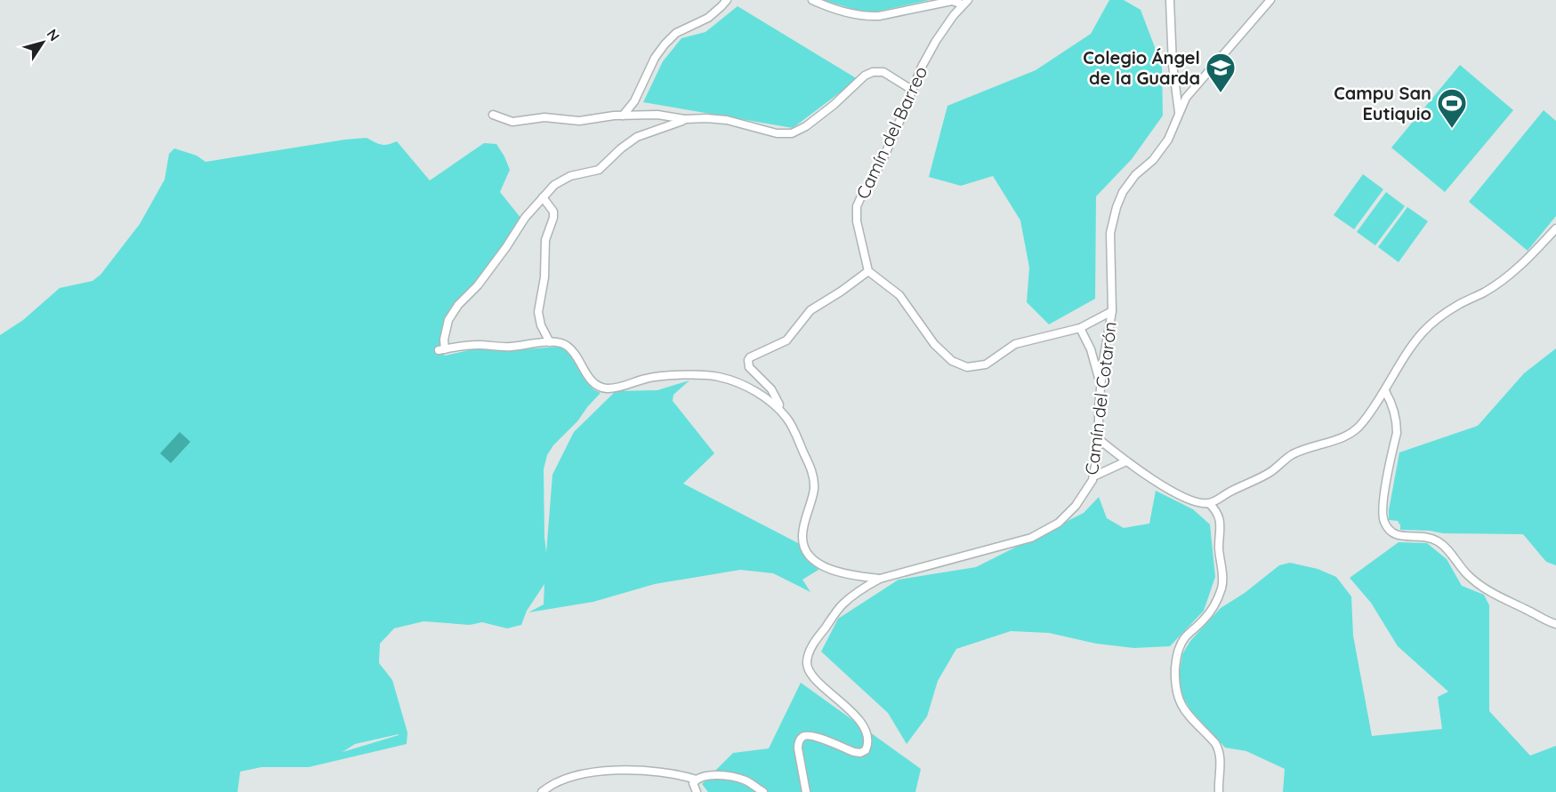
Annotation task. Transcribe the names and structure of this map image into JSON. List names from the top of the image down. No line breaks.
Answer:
{"streets":{"street":["Camín del Barreo","Camín del Cotarón"]},"places":{"school or university":["Colegio Ángel de la Guarda"],"sports":["Campu San Eutiquio"]},"north":"top right"}
